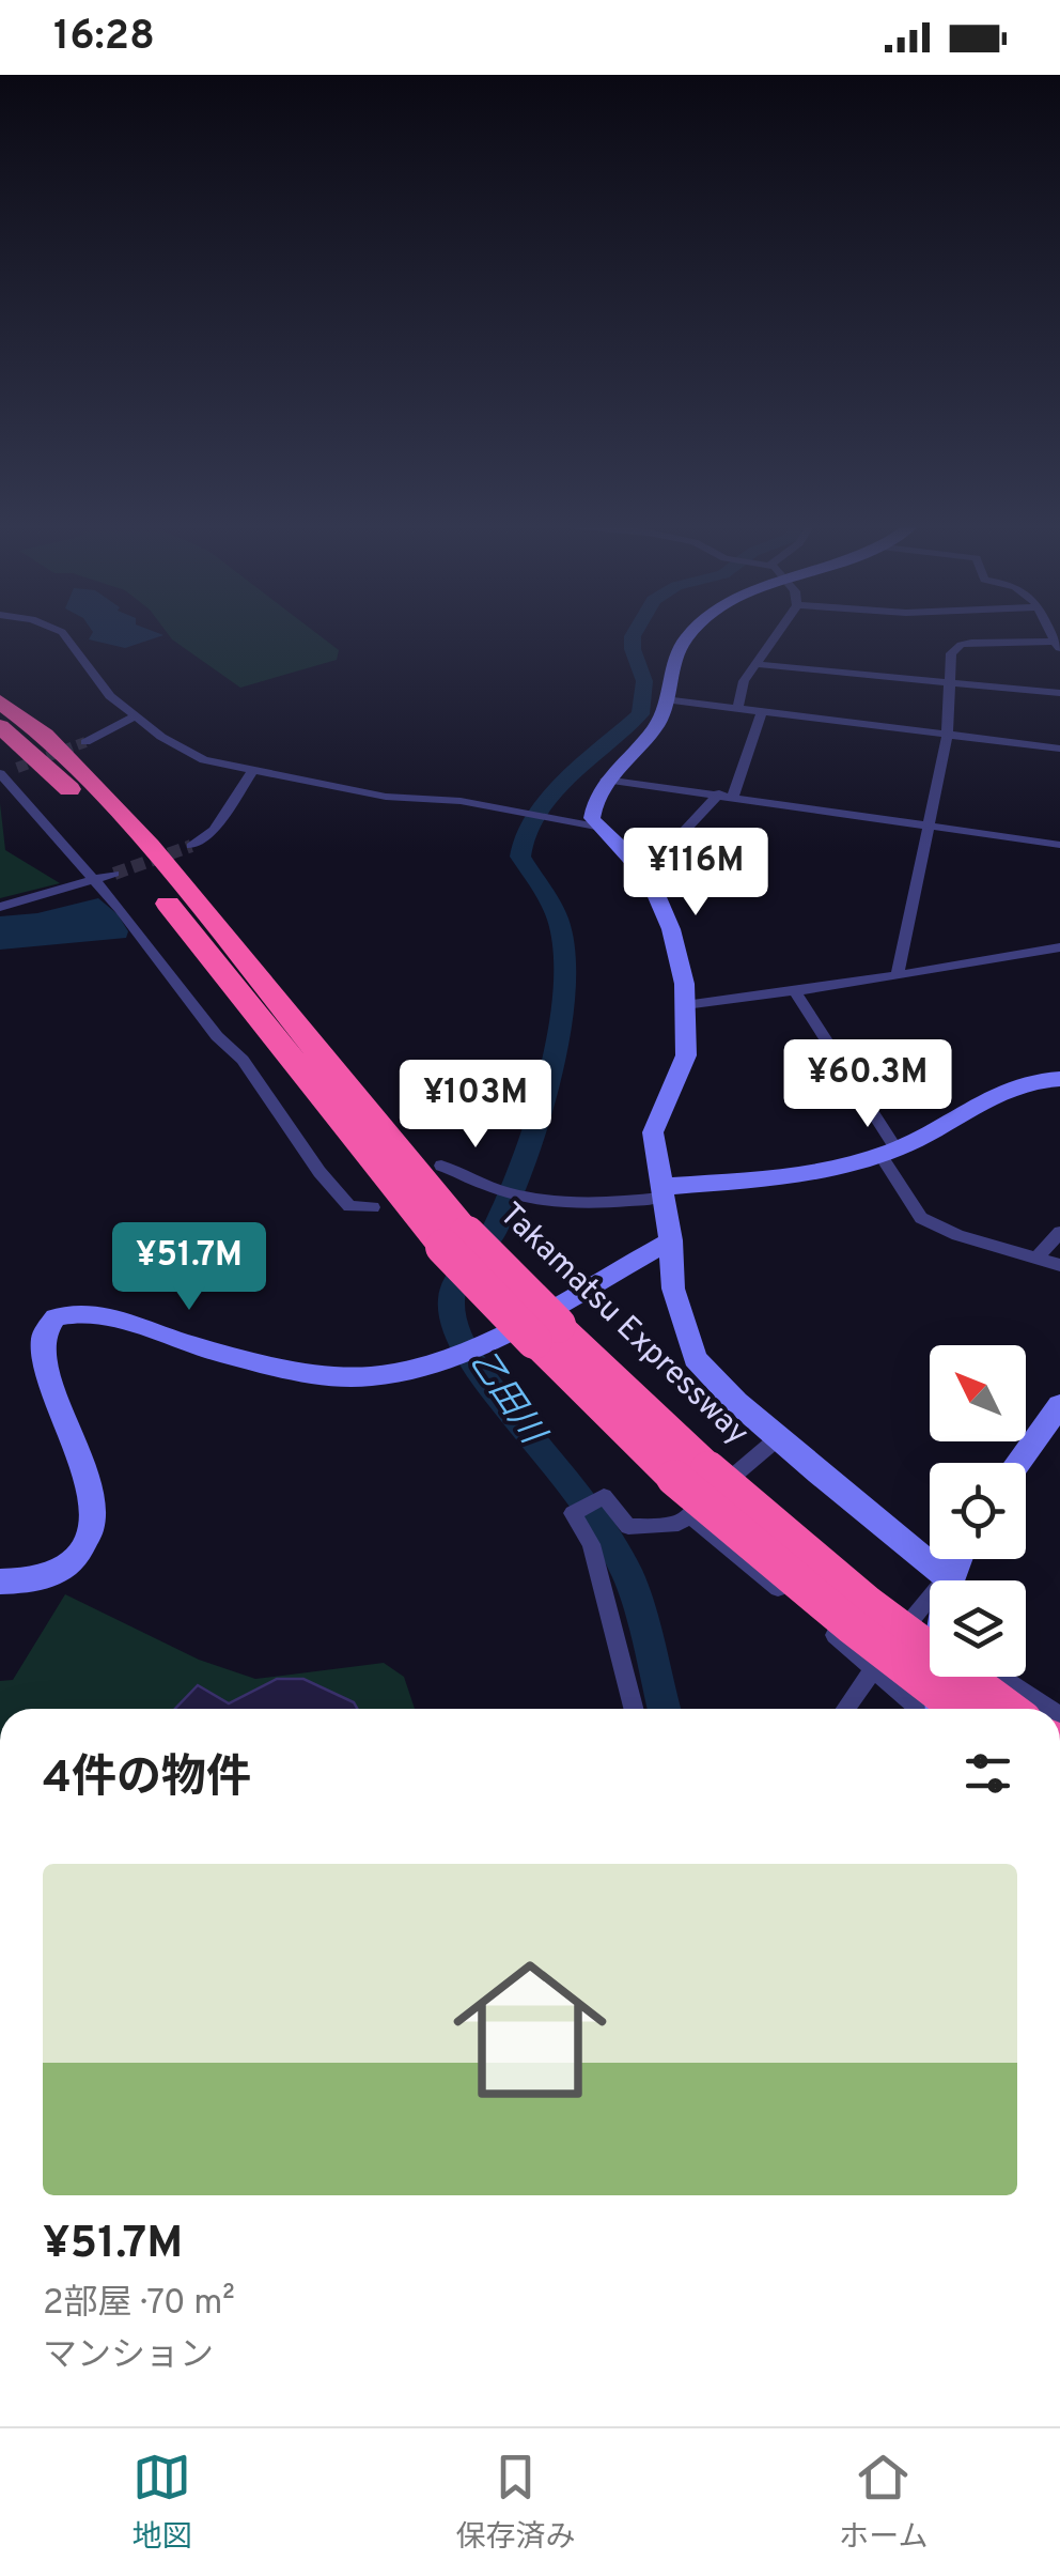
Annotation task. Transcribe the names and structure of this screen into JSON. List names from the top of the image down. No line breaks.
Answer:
{"streets":{"highway":["Takamatsu Expressway"]},"water":["乙田川"],"north":"top left","page":{"status":"16:28","price":["¥116M","¥60.3M","¥103M","¥51.7M"],"heading":"4件の物件","list":[{"name":"¥51.7M","note":"2部屋 · 70 m² · マンション"}],"tabs":["地図","保存済み","ホーム"]}}
